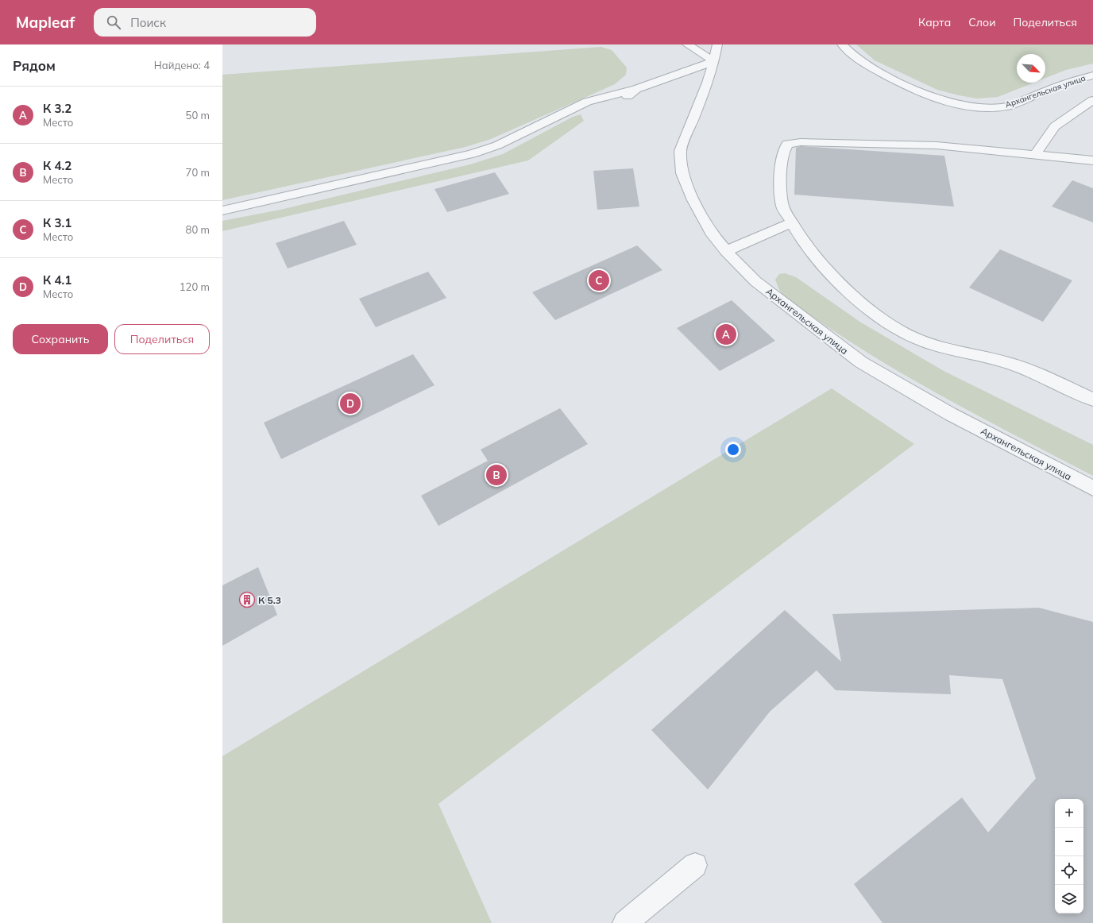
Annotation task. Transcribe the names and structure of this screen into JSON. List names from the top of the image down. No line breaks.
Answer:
{"streets":{"street":["Архангельская улица"]},"places":{"building":["К 5.3"]},"north":"bottom right","page":{"header":"Mapleaf","search":"Поиск","nav":["Карта","Слои","Поделиться"],"heading":["Рядом","Найдено: 4"],"list":[{"mark":"A","name":"К 3.2","note":"Место","value":"50 m"},{"mark":"B","name":"К 4.2","note":"Место","value":"70 m"},{"mark":"C","name":"К 3.1","note":"Место","value":"80 m"},{"mark":"D","name":"К 4.1","note":"Место","value":"120 m"}],"pins":["C","A","D","B"],"buttons":["Сохранить","Поделиться"],"map_buttons":["+","−"]}}
